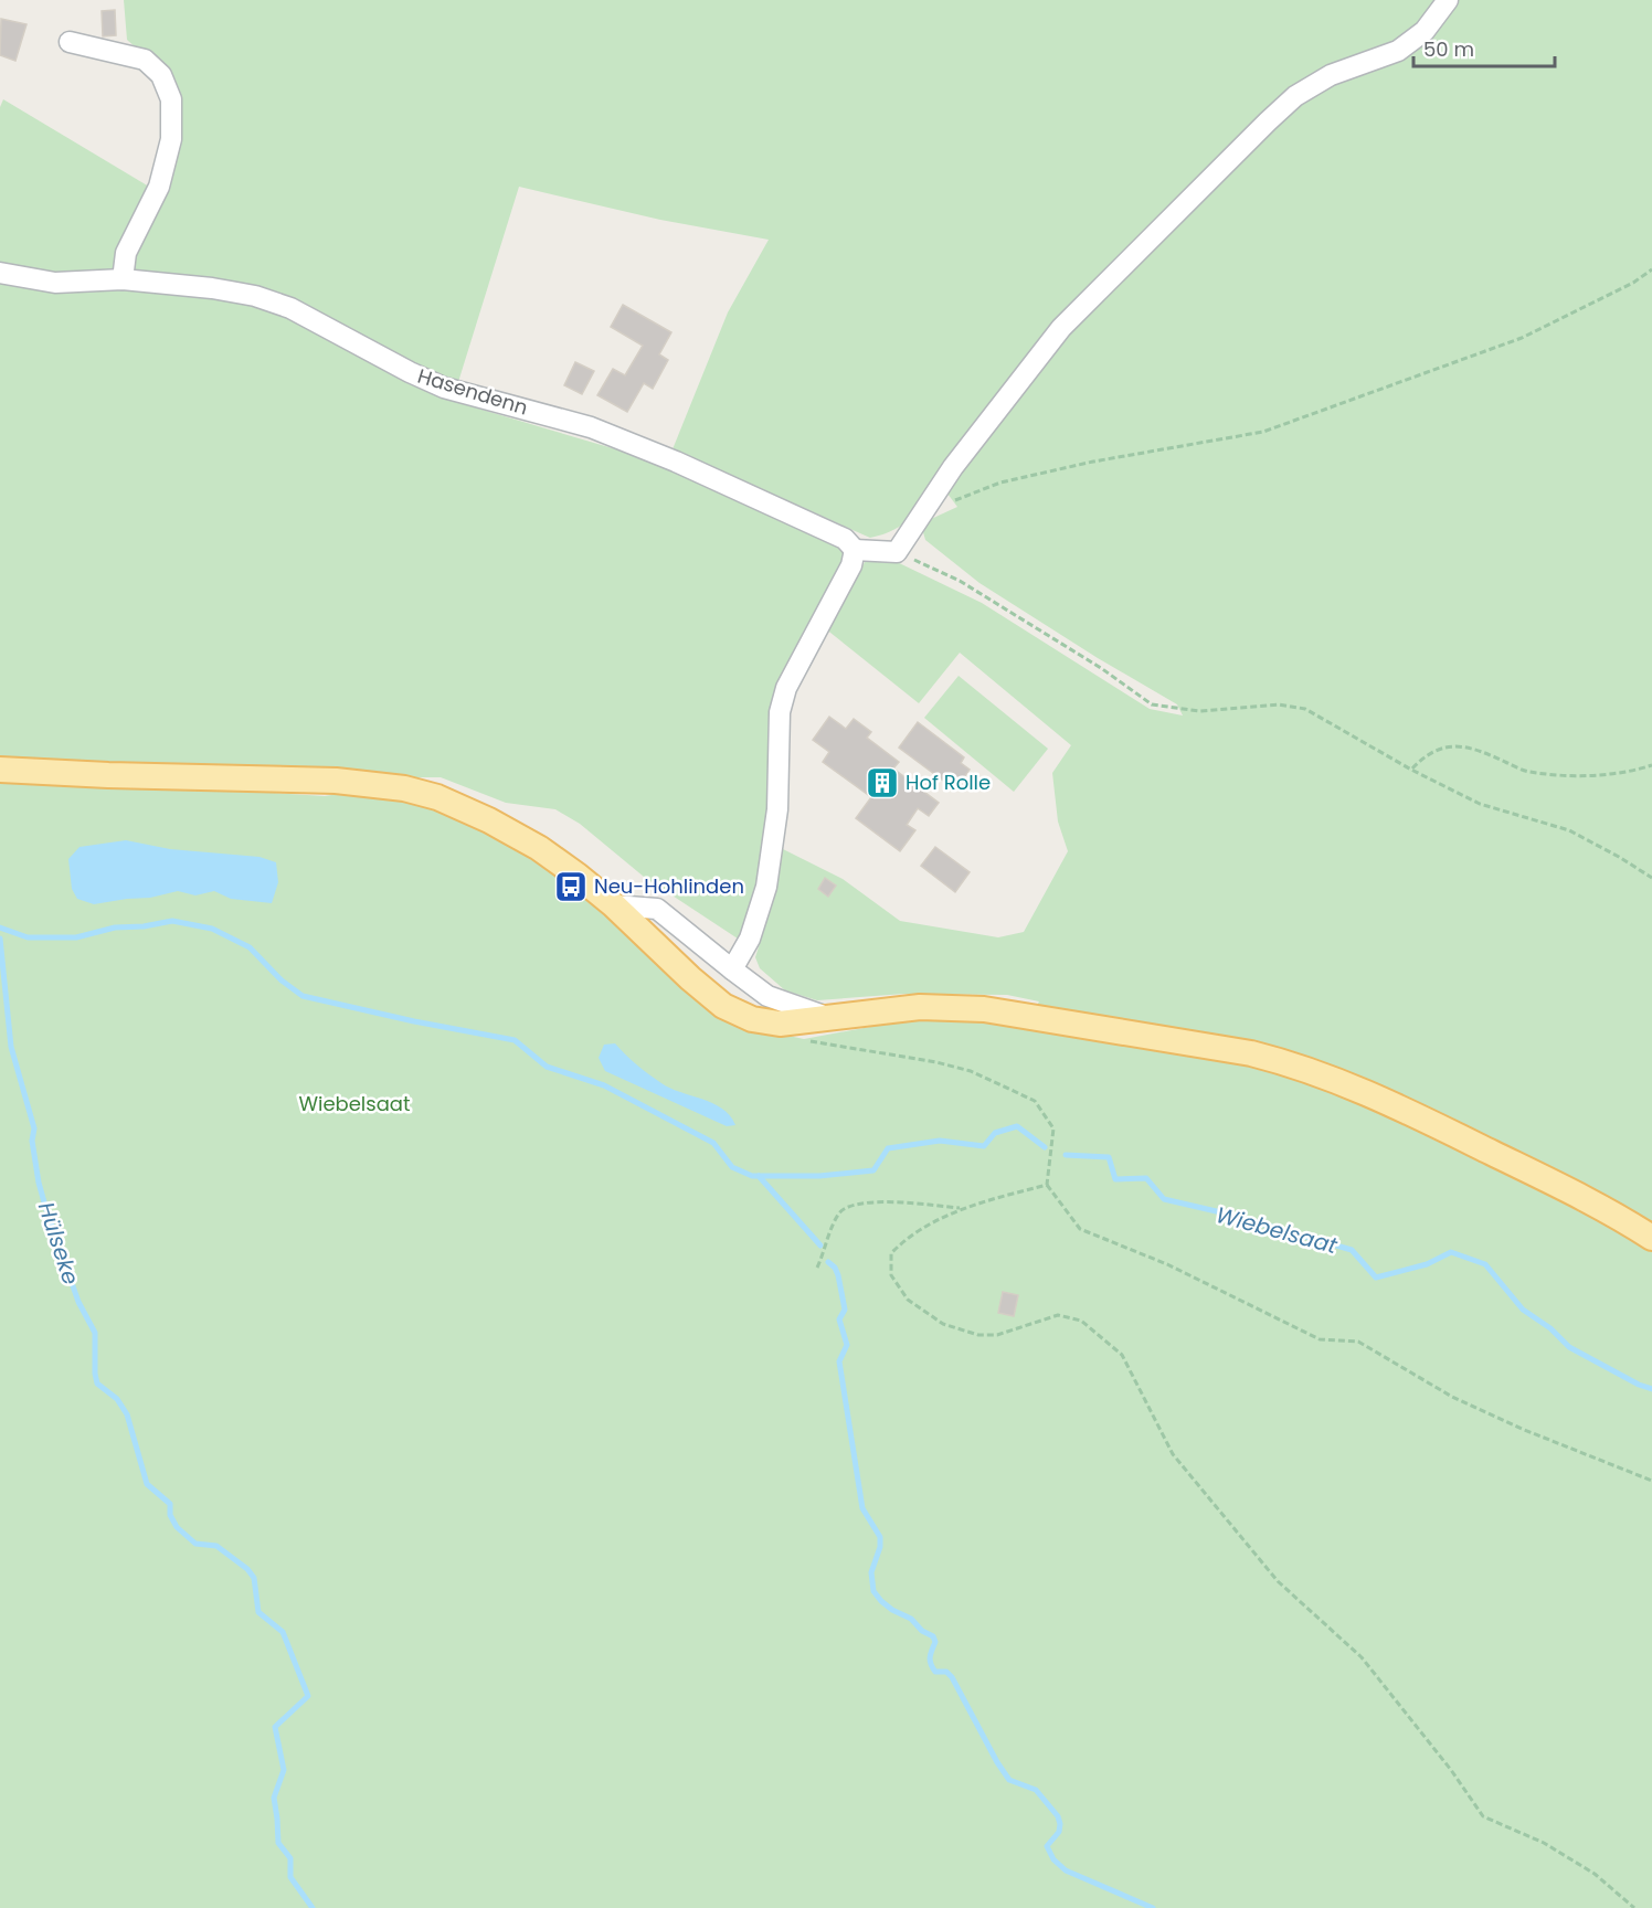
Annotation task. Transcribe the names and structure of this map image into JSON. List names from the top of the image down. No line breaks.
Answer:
{"streets":{"street":["Hasendenn"]},"water":["Wiebelsaat","Hülseke"],"parks":["Wiebelsaat"],"places":{"building":["Hof Rolle"],"bus stop":["Neu-Hohlinden"]},"scale_bar":"50 m"}
